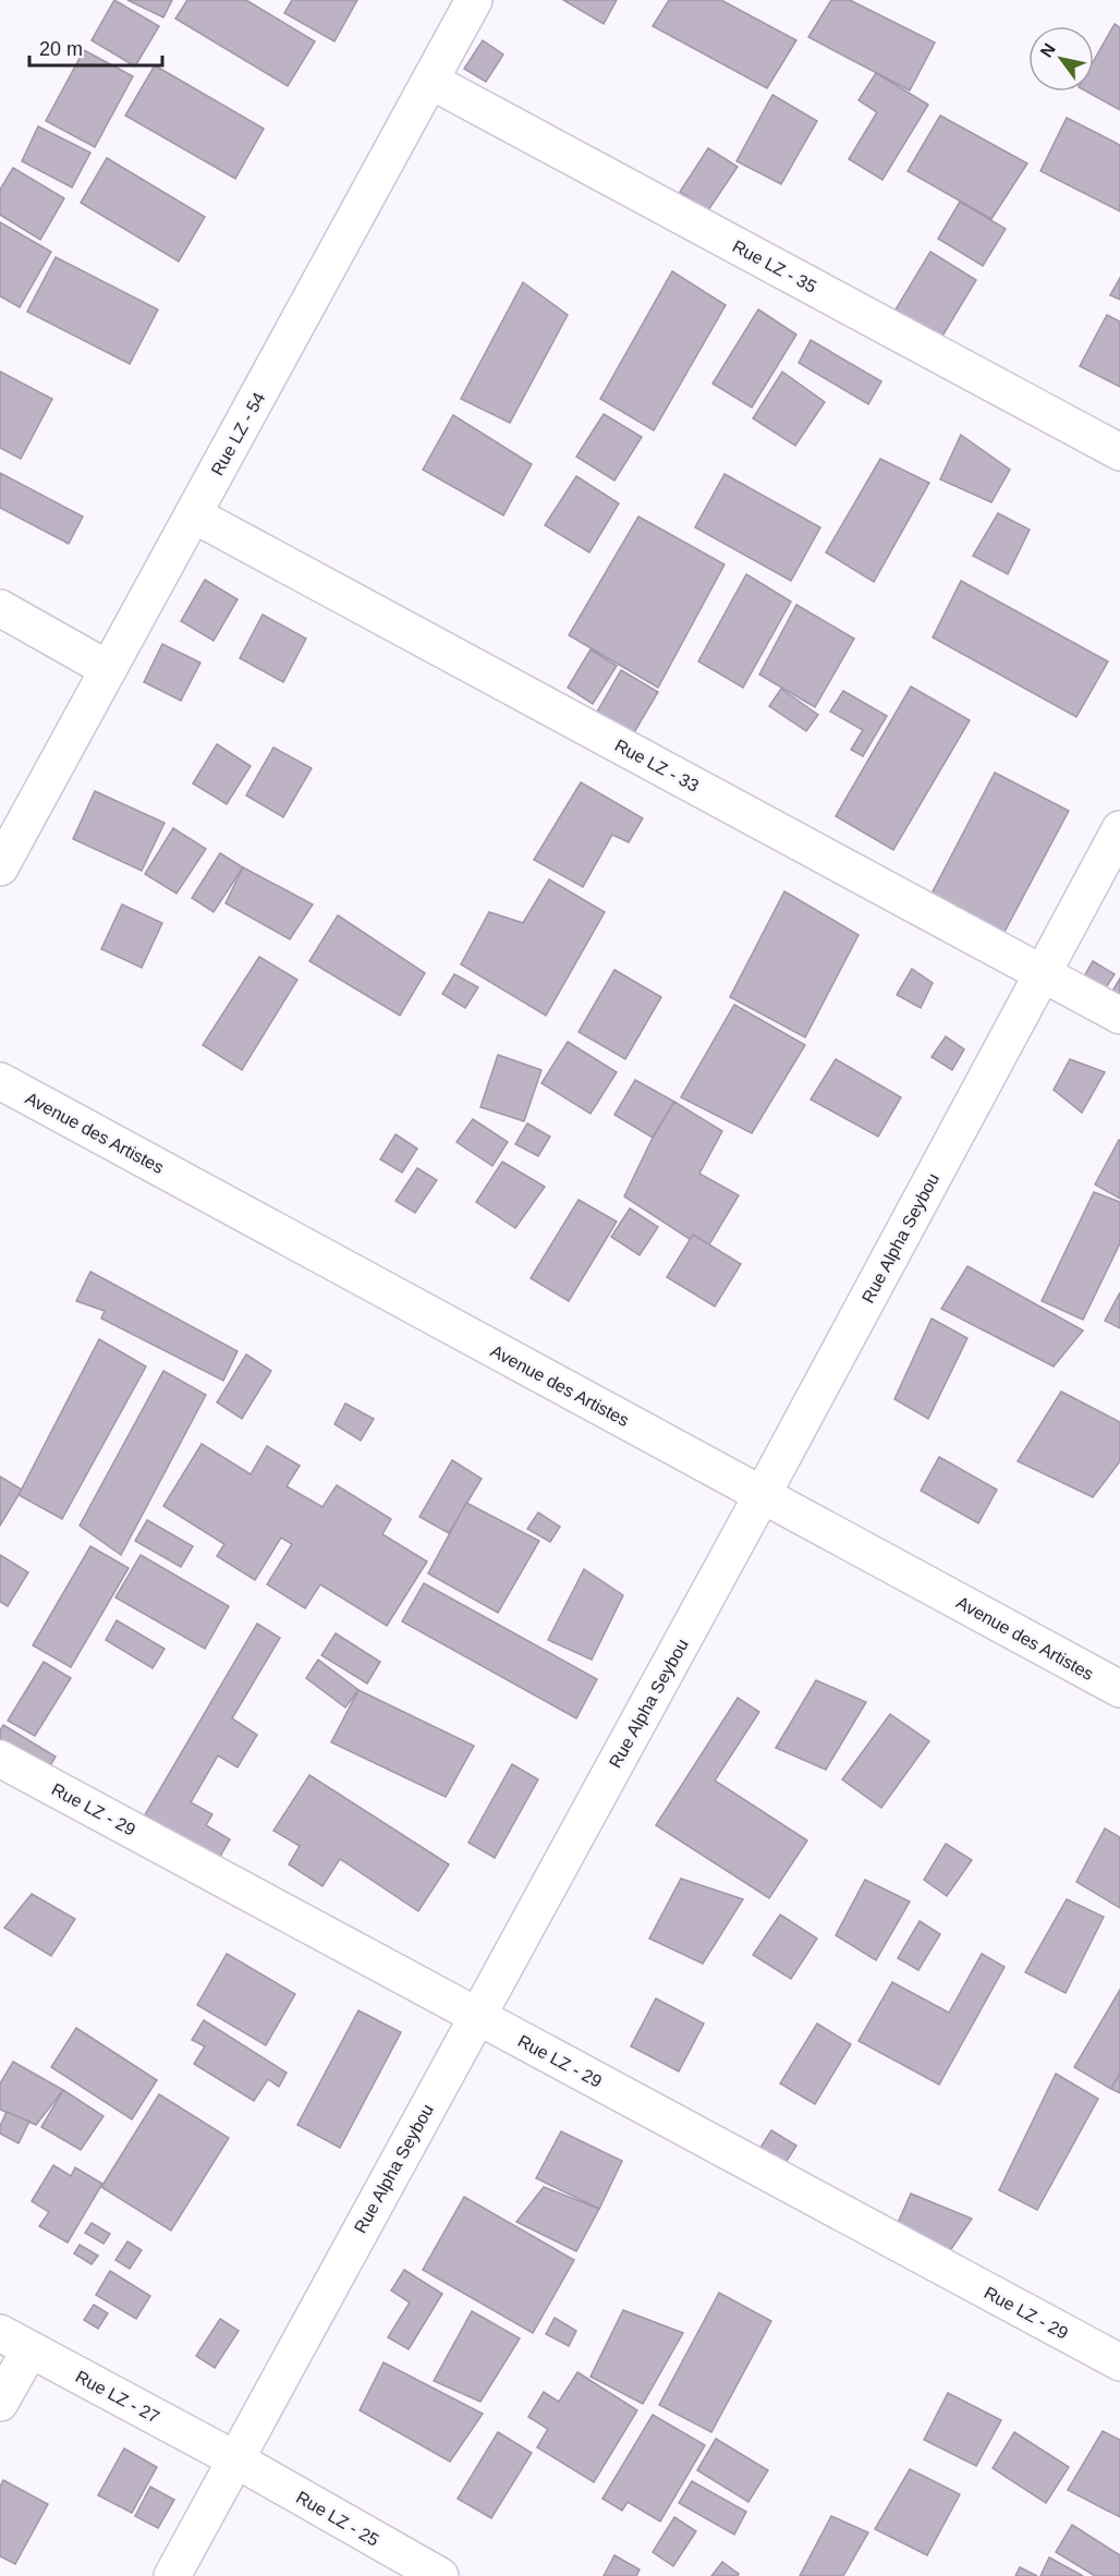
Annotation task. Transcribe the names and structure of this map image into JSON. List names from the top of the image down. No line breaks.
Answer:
{"streets":{"street":["Rue LZ - 35","Rue LZ - 54","Rue LZ - 33","Avenue des Artistes","Rue Alpha Seybou","Rue LZ - 29","Rue LZ - 27","Rue LZ - 25"]},"crossings":[["Rue LZ - 35","Rue LZ - 54"],["Rue LZ - 54","Rue LZ - 33"],["Rue LZ - 33","Rue Alpha Seybou"],["Avenue des Artistes","Rue Alpha Seybou"],["Rue Alpha Seybou","Rue LZ - 29"],["Rue Alpha Seybou","Rue LZ - 27"],["Rue Alpha Seybou","Rue LZ - 25"],["Rue LZ - 27","Rue LZ - 25"]],"scale_bar":"20 m","north":"top left"}
